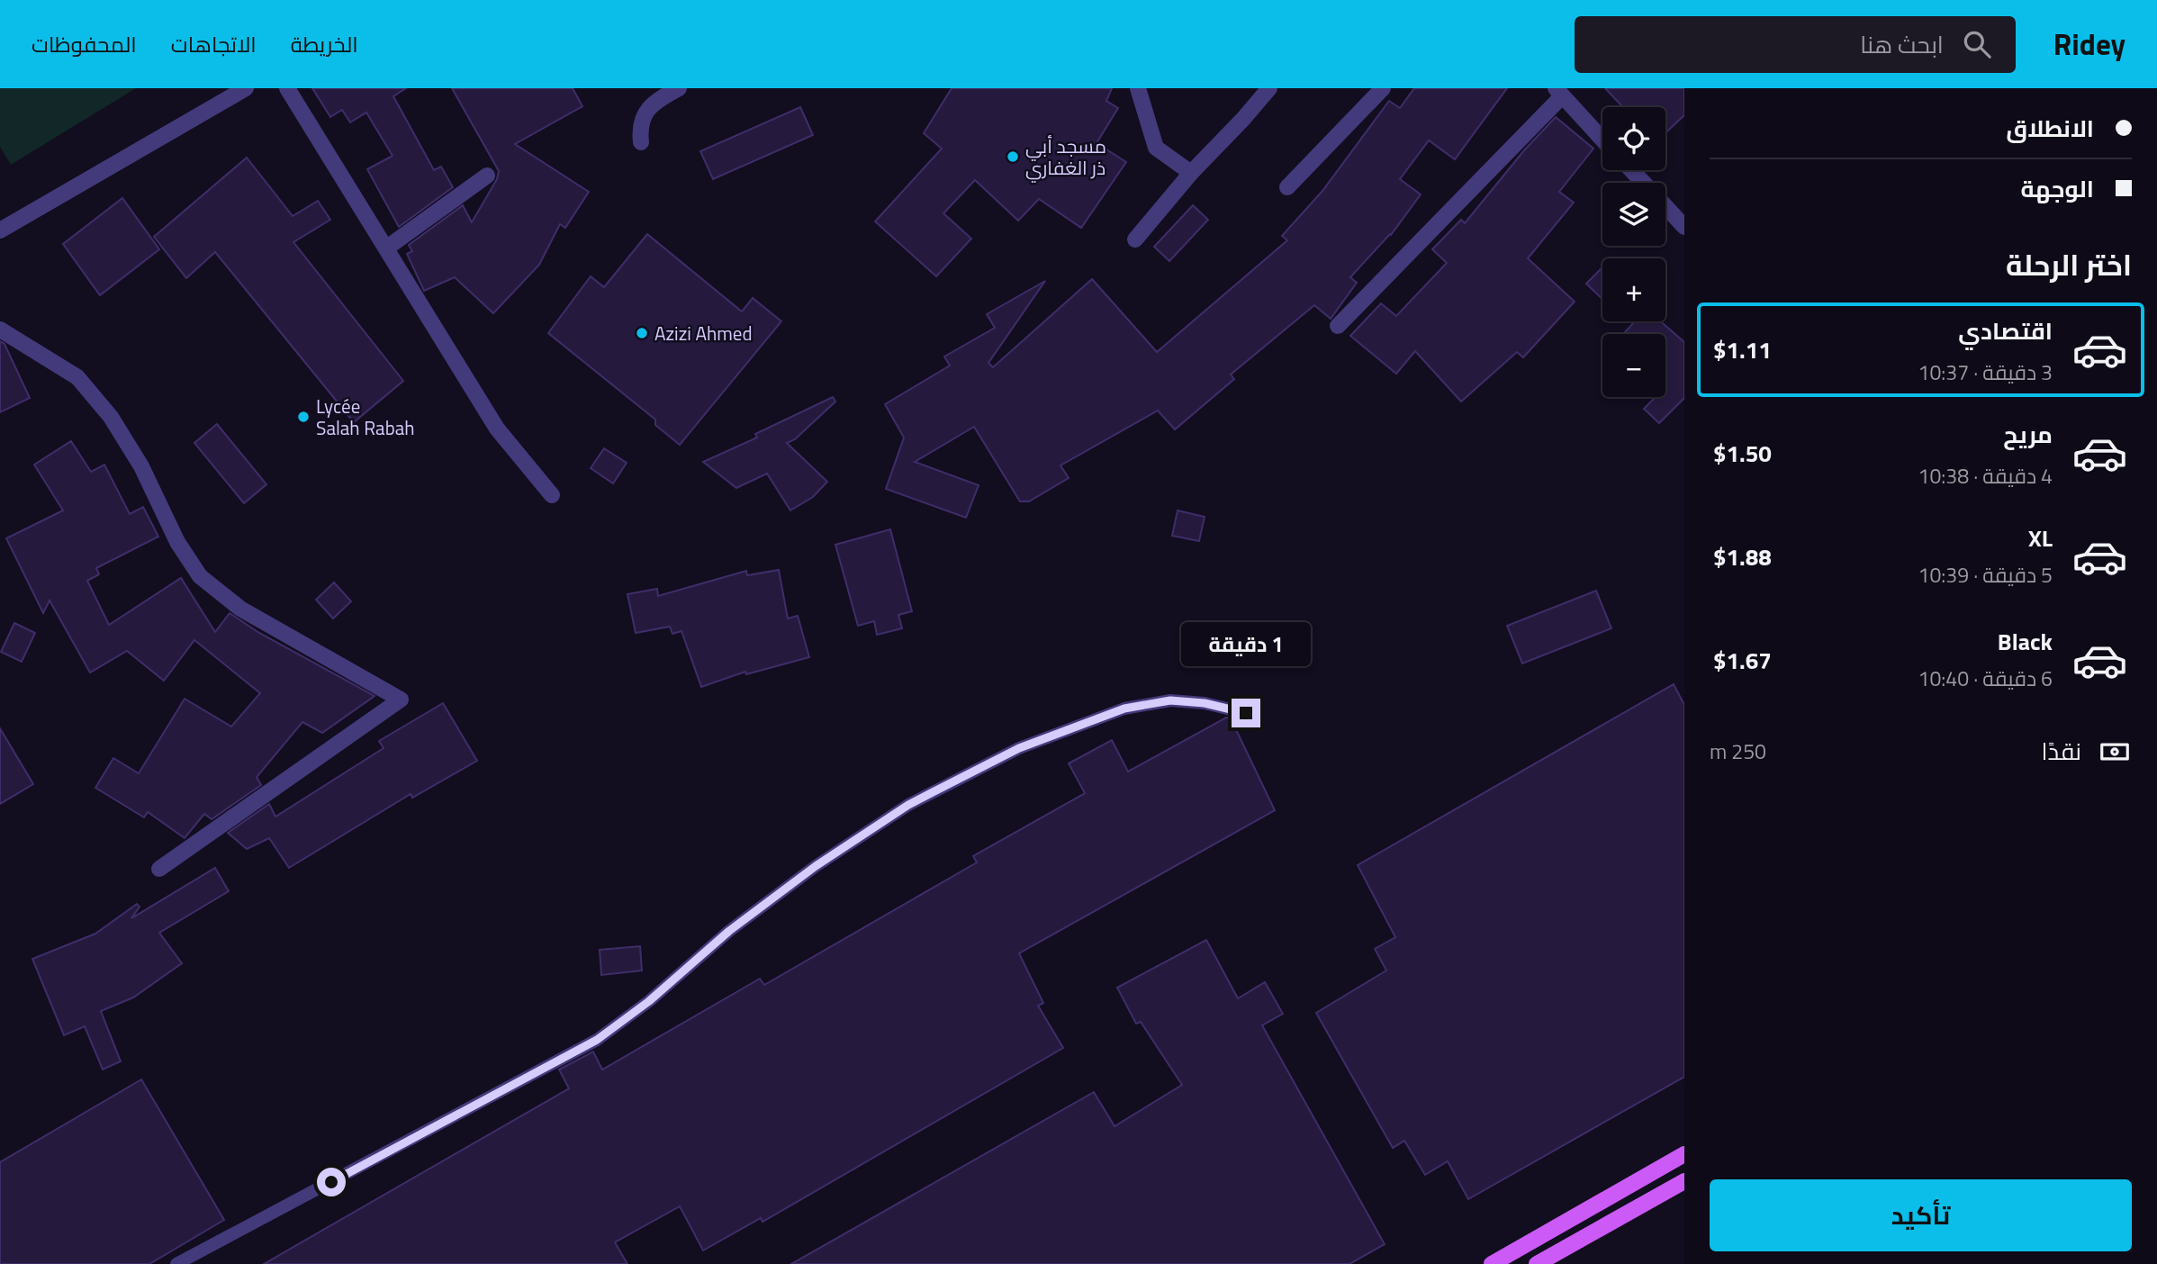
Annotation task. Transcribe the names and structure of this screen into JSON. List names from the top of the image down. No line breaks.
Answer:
{"places":["مسجد أبي ذر الغفاري","Azizi Ahmed","Lycée Salah Rabah"],"page":{"header":"Ridey","search":"ابحث هنا","nav":["الخريطة","الاتجاهات","المحفوظات"],"banner":["الانطلاق","الوجهة"],"map_buttons":["+","−"],"heading":"اختر الرحلة","list":[{"name":"اقتصادي","note":"3 دقيقة · 10:37","value":"$1.11"},{"name":"مريح","note":"4 دقيقة · 10:38","value":"$1.50"},{"name":"XL","note":"5 دقيقة · 10:39","value":"$1.88"},{"name":"Black","note":"6 دقيقة · 10:40","value":"$1.67"}],"bubble":"1 دقيقة","pay":["نقدًا","250 m"],"buttons":"تأكيد"}}
